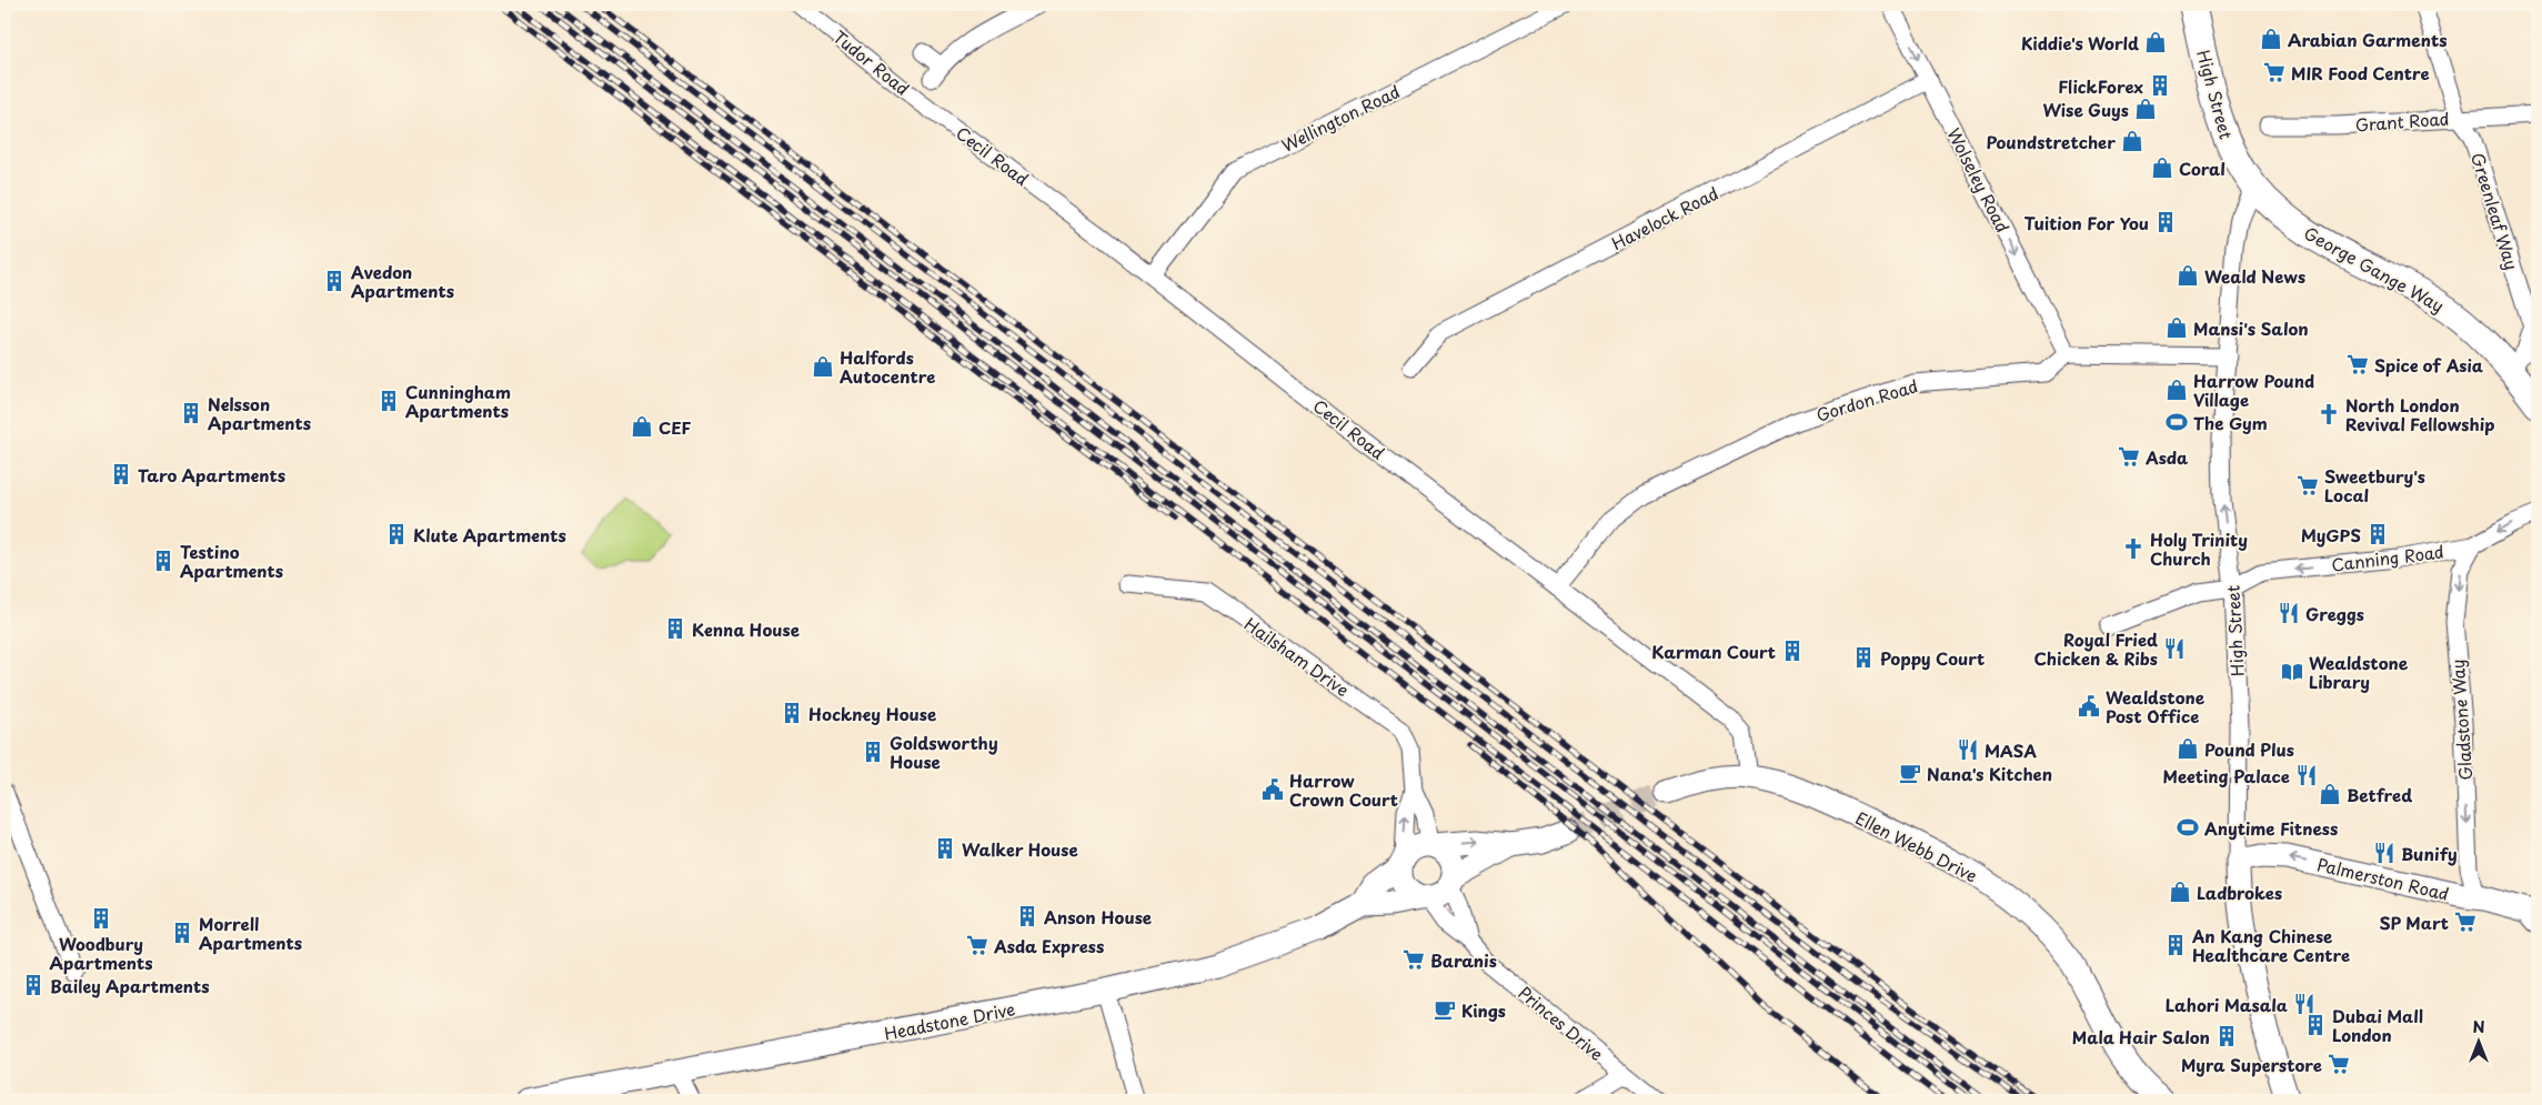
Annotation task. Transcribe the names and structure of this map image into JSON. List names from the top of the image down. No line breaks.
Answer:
{"streets":{"main road":["High Street","George Gange Way"],"street":["Tudor Road","Wellington Road","Grant Road","Cecil Road","Wolseley Road","Greenleaf Way","Havelock Road","Gordon Road","Canning Road","Hailsham Drive","Gladstone Way","Ellen Webb Drive","Palmerston Road","Headstone Drive","Princes Drive"]},"crossings":[["Tudor Road","Cecil Road"],["High Street","George Gange Way"],["High Street","Canning Road"],["High Street","Palmerston Road"],["Wellington Road","Cecil Road"],["Grant Road","Greenleaf Way"],["Cecil Road","Gordon Road"],["Cecil Road","Ellen Webb Drive"],["Wolseley Road","Havelock Road"],["Wolseley Road","Gordon Road"],["Greenleaf Way","George Gange Way"],["Canning Road","Gladstone Way"],["Hailsham Drive","Headstone Drive"],["Hailsham Drive","Princes Drive"],["Gladstone Way","Palmerston Road"],["Headstone Drive","Princes Drive"]],"one_way":["Wolseley Road","Canning Road","Gladstone Way","Palmerston Road"],"places":{"shop":["Arabian Garments","Kiddie's World","Wise Guys","Poundstretcher","Coral","Weald News","Mansi's Salon","Halfords Autocentre","Harrow Pound Village","CEF","Pound Plus","Betfred","Ladbrokes"],"supermarket":["MIR Food Centre","Spice of Asia","Asda","Sweetbury's Local","SP Mart","Asda Express","Baranis","Myra Superstore"],"building":["FlickForex","Tuition For You","Avedon Apartments","Cunningham Apartments","Nelsson Apartments","Taro Apartments","Klute Apartments","MyGPS","Testino Apartments","Kenna House","Karman Court","Poppy Court","Hockney House","Goldsworthy House","Walker House","Anson House","Woodbury Apartments","Morrell Apartments","An Kang Chinese Healthcare Centre","Bailey Apartments","Dubai Mall London","Mala Hair Salon"],"church":["North London Revival Fellowship","Holy Trinity Church"],"sports":["The Gym","Anytime Fitness"],"restaurant":["Greggs","Royal Fried Chicken & Ribs","MASA","Meeting Palace","Bunify","Lahori Masala"],"library":["Wealdstone Library"],"public building":["Wealdstone Post Office","Harrow Crown Court"],"cafe":["Nana's Kitchen","Kings"]},"north":"top"}
